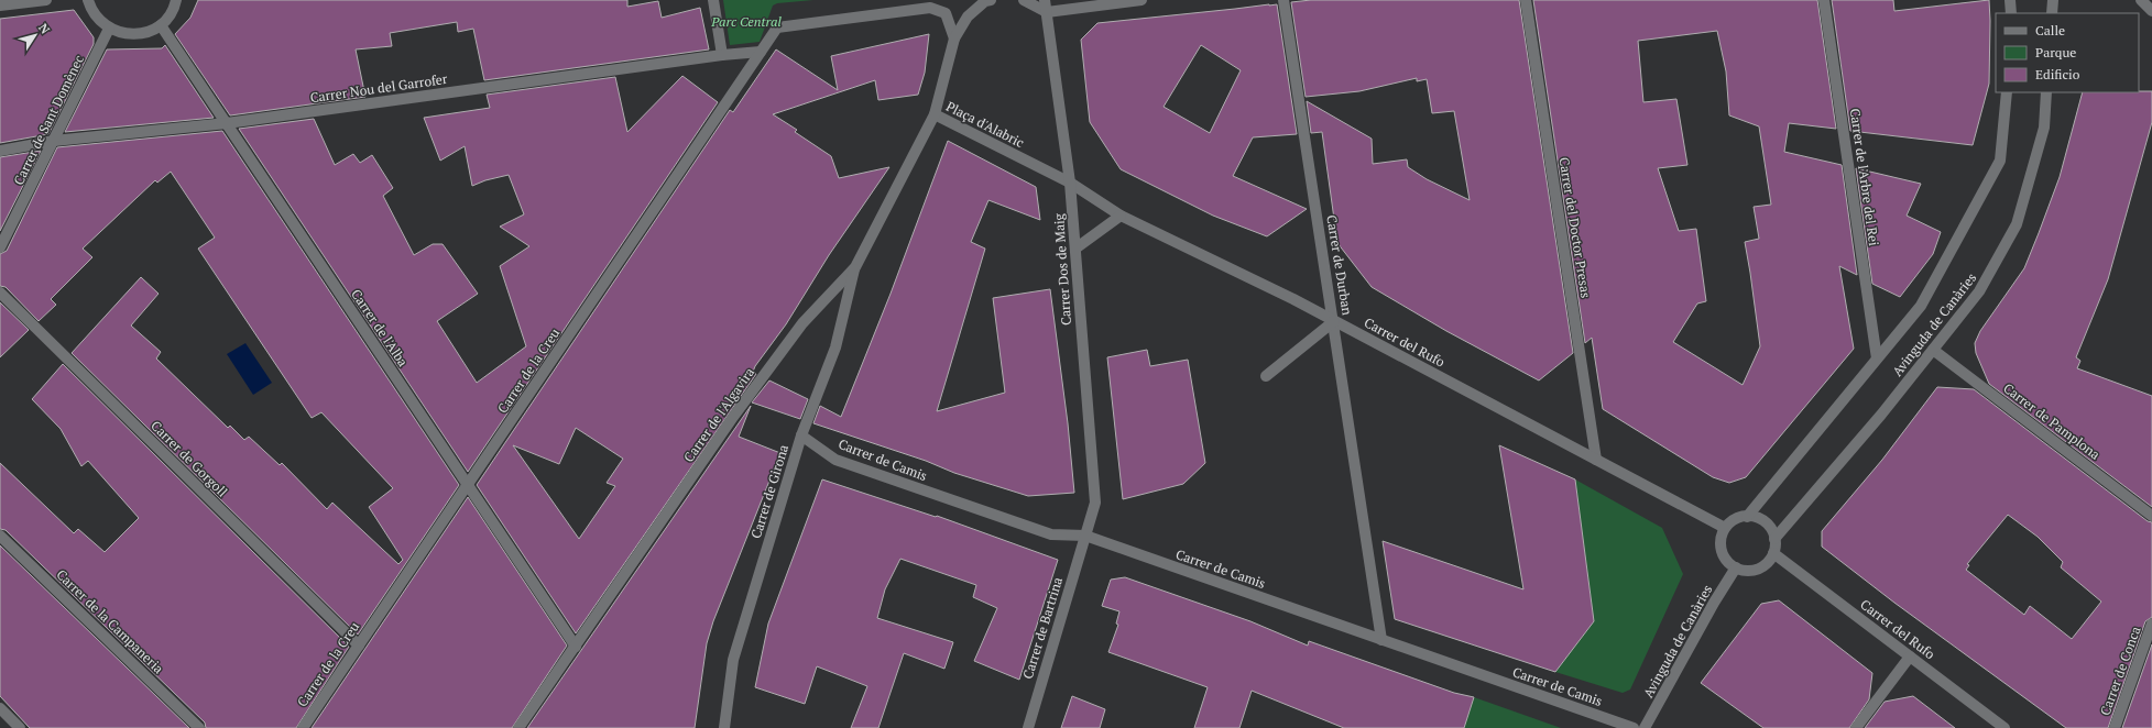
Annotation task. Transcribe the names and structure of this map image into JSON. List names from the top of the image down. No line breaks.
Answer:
{"streets":{"street":["Carrer Nou del Garrofer","Carrer de Sant Domènec","Plaça d'Alabric","Carrer de l'Arbre del Rei","Carrer del Doctor Presas","Carrer de Durban","Carrer Dos de Maig","Avinguda de Canàries","Carrer de l'Alba","Carrer del Rufo","Carrer de la Creu","Carrer de l'Algavira","Carrer de Pamplona","Carrer de Gorgoll","Carrer de Camis","Carrer de Girona","Carrer de la Campaneria","Carrer de Bartrina","Carrer de Conca"]},"crossings":[["Carrer Nou del Garrofer","Carrer de Sant Domènec"],["Carrer Nou del Garrofer","Carrer de l'Alba"],["Carrer Nou del Garrofer","Carrer de la Creu"],["Plaça d'Alabric","Carrer Dos de Maig"],["Plaça d'Alabric","Carrer del Rufo"],["Plaça d'Alabric","Carrer de la Creu"],["Plaça d'Alabric","Carrer de l'Algavira"],["Carrer de l'Arbre del Rei","Avinguda de Canàries"],["Carrer del Doctor Presas","Carrer del Rufo"],["Carrer de Durban","Carrer del Rufo"],["Carrer de Durban","Carrer de Camis"],["Carrer Dos de Maig","Carrer del Rufo"],["Carrer Dos de Maig","Carrer de Camis"],["Carrer Dos de Maig","Carrer de Bartrina"],["Avinguda de Canàries","Carrer del Rufo"],["Avinguda de Canàries","Carrer de Pamplona"],["Carrer de l'Alba","Carrer de la Creu"],["Carrer de l'Alba","Carrer de l'Algavira"],["Carrer de la Creu","Carrer de Gorgoll"],["Carrer de l'Algavira","Carrer de Girona"],["Carrer de Camis","Carrer de Girona"],["Carrer de Camis","Carrer de Bartrina"]],"parks":["Parc Central"],"legend":["Calle","Parque","Edificio"],"north":"top right"}
